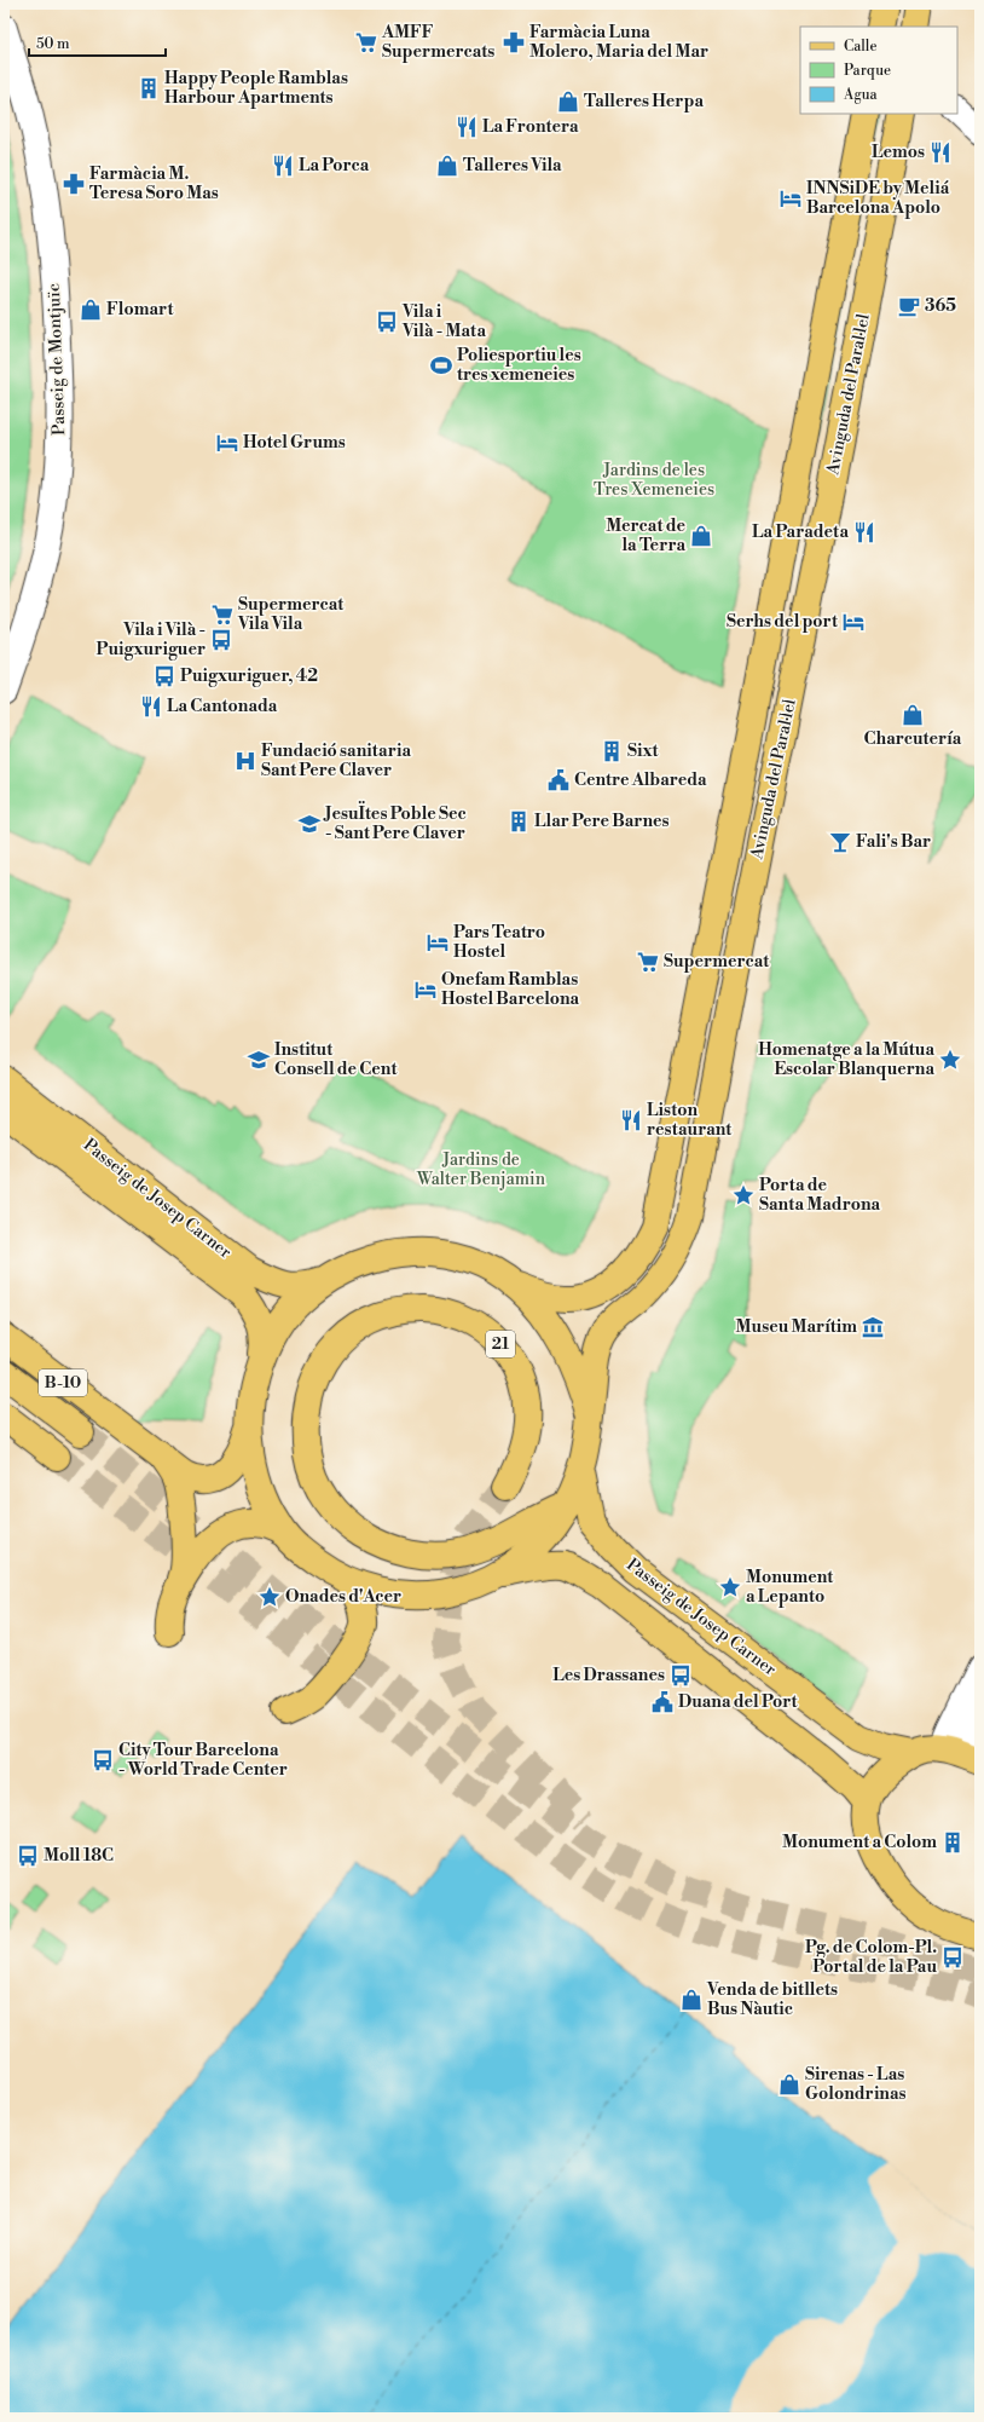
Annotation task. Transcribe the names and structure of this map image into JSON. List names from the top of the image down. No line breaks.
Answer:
{"streets":{"main road":["Avinguda del Paral·lel","Passeig de Josep Carner","21","B-10"],"street":["Passeig de Montjuïc"]},"crossings":[["Avinguda del Paral·lel","Passeig de Josep Carner"]],"parks":["Jardins de les Tres Xemeneies","Jardins de Walter Benjamin"],"places":{"supermarket":["AMFF Supermercats","Supermercat Vila Vila","Supermercat"],"pharmacy":["Farmàcia Luna Molero, Maria del Mar","Farmàcia M. Teresa Soro Mas"],"building":["Happy People Ramblas Harbour Apartments","Sixt","Llar Pere Barnes","Monument a Colom"],"shop":["Talleres Herpa","Talleres Vila","Flomart","Mercat de la Terra","Charcutería","Venda de bitllets Bus Nàutic","Sirenas - Las Golondrinas"],"restaurant":["La Frontera","Lemos","La Porca","La Paradeta","La Cantonada","Liston restaurant"],"hotel":["INNSiDE by Meliá Barcelona Apolo","Hotel Grums","Serhs del port","Pars Teatro Hostel","Onefam Ramblas Hostel Barcelona"],"cafe":["365"],"bus stop":["Vila i Vilà - Mata","Vila i Vilà - Puigxuriguer","Puigxuriguer, 42","Les Drassanes","City Tour Barcelona - World Trade Center","Moll 18C","Pg. de Colom-Pl. Portal de la Pau"],"sports":["Poliesportiu les tres xemeneies"],"hospital":["Fundació sanitaria Sant Pere Claver"],"public building":["Centre Albareda","Duana del Port"],"school or university":["JesuÏtes Poble Sec - Sant Pere Claver","Institut Consell de Cent"],"bar":["Fali's Bar"],"place":["Homenatge a la Mútua Escolar Blanquerna","Porta de Santa Madrona","Monument a Lepanto","Onades d'Acer"],"museum":["Museu Marítim"]},"legend":["Calle","Parque","Agua"],"scale_bar":"50 m"}
